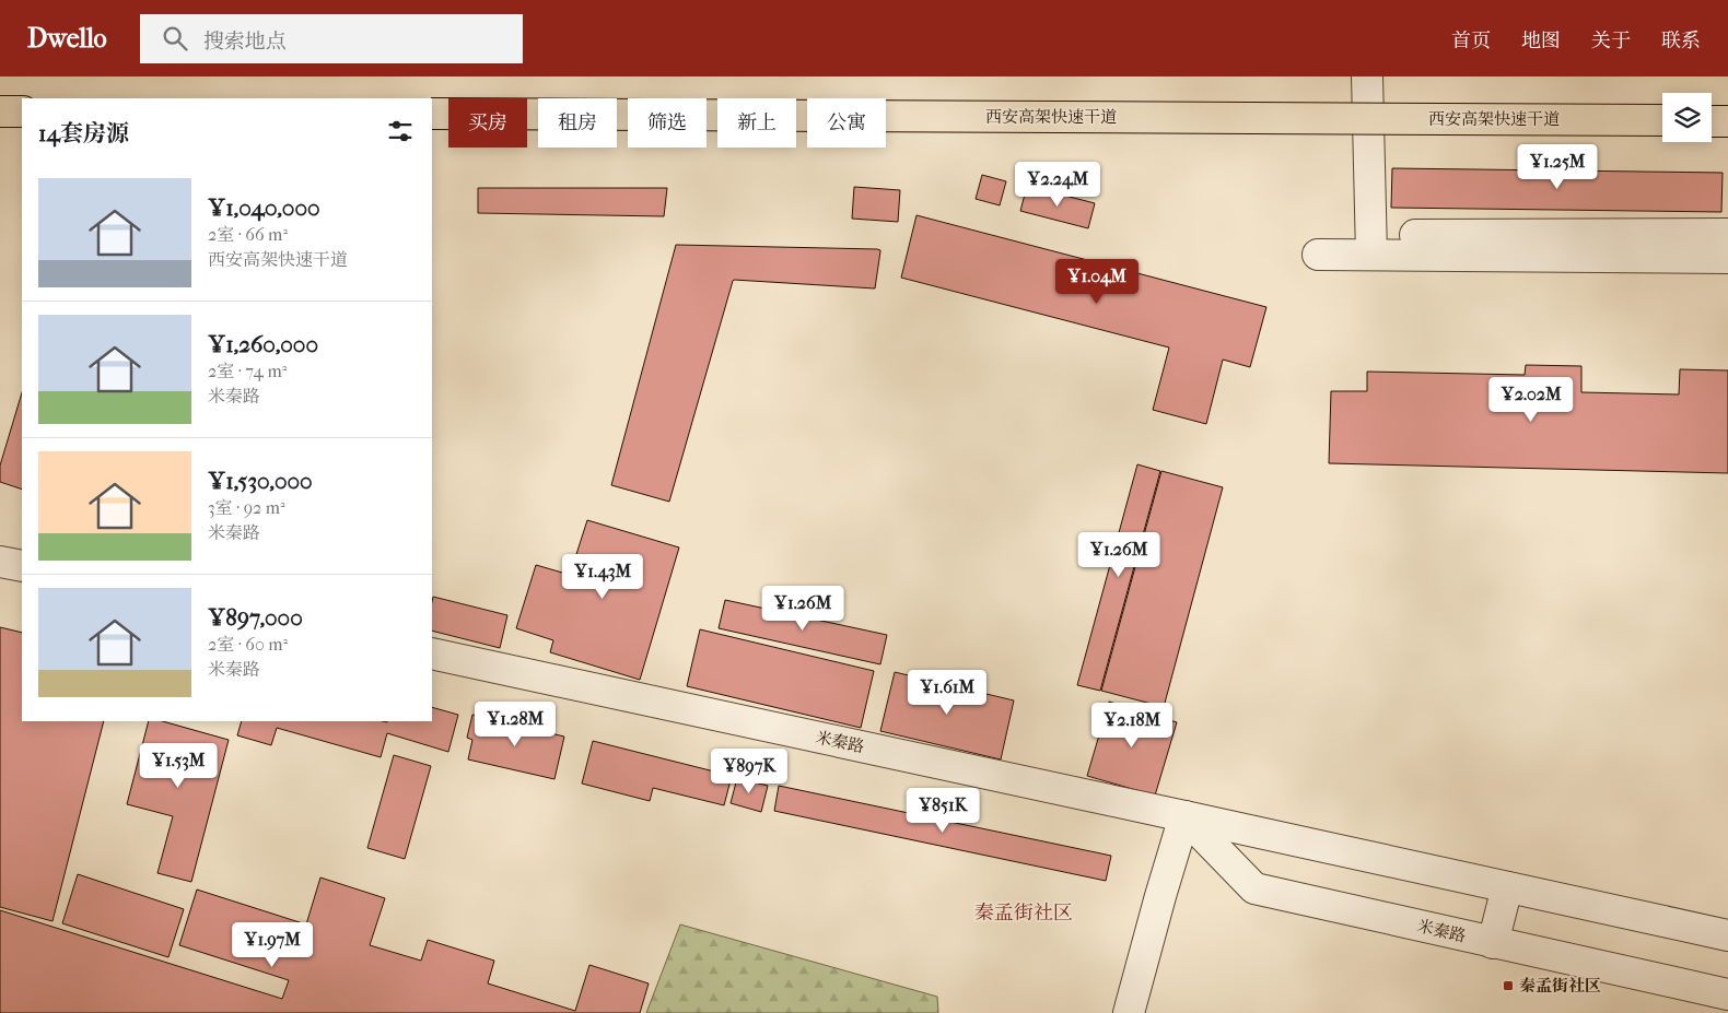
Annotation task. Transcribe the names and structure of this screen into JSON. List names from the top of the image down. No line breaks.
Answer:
{"streets":{"highway":["西安高架快速干道"],"street":["米秦路"]},"districts":["秦孟街社区"],"places":{"transit":["秦孟街社区"]},"page":{"header":"Dwello","search":"搜索地点","nav":["首页","地图","关于","联系"],"chip":["买房","租房","筛选","新上","公寓"],"heading":"14套房源","price":["¥1.25M","¥2.24M","¥1.04M","¥2.02M","¥1.26M","¥1.43M","¥1.26M","¥1.61M","¥1.28M","¥2.18M","¥1.53M","¥897K","¥851K","¥1.97M"],"list":[{"name":"¥1,040,000","note":"2室 · 66 m² · 西安高架快速干道"},{"name":"¥1,260,000","note":"2室 · 74 m² · 米秦路"},{"name":"¥1,530,000","note":"3室 · 92 m² · 米秦路"},{"name":"¥897,000","note":"2室 · 60 m² · 米秦路"}]}}
